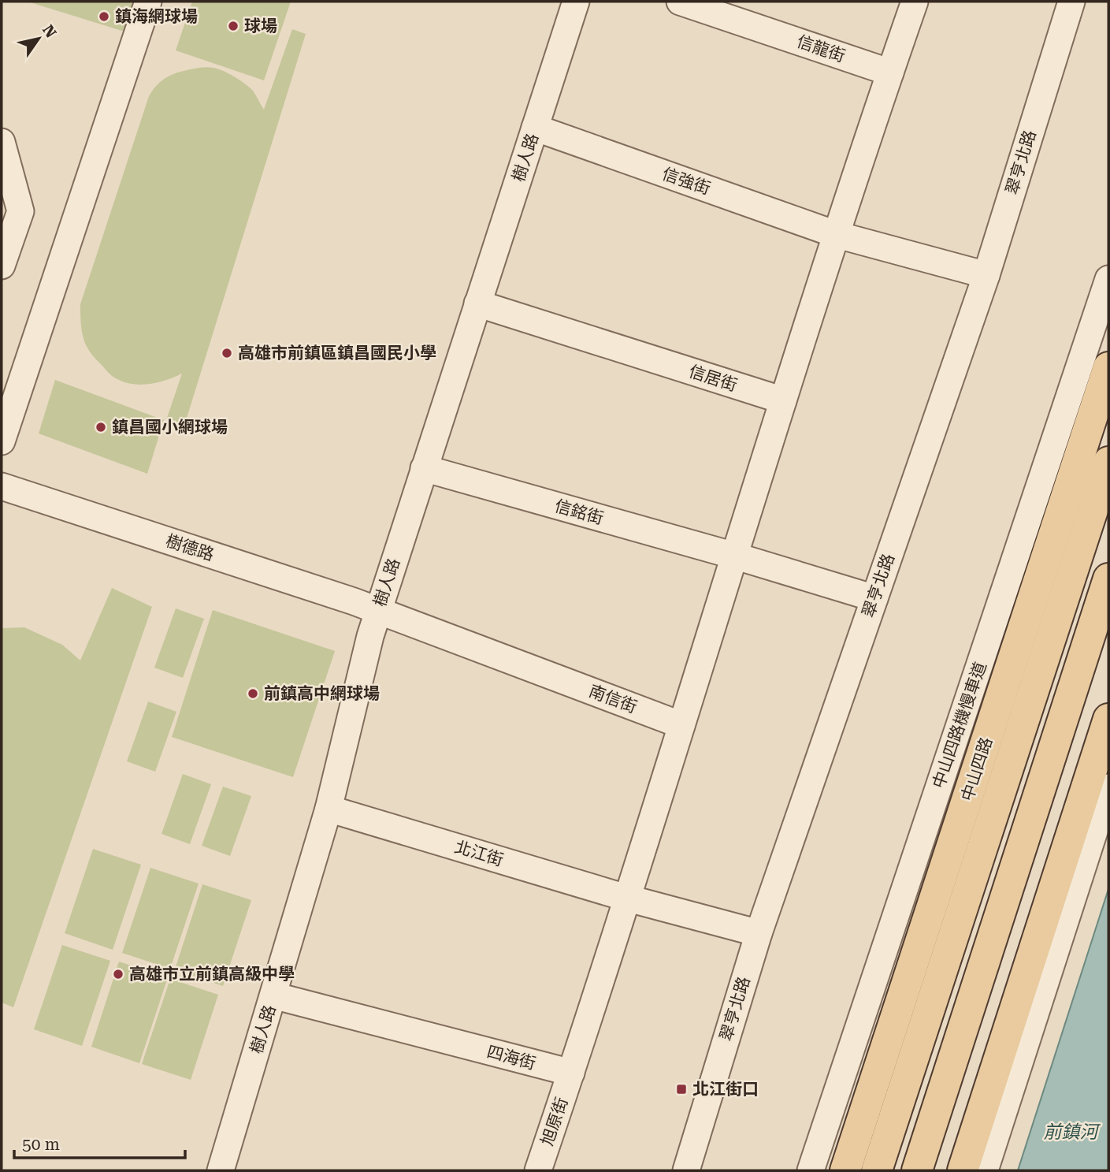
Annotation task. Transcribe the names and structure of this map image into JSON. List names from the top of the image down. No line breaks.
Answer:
{"streets":{"main road":["中山四路"],"street":["信龍街","樹人路","翠亨北路","信強街","信居街","信銘街","樹德路","南信街","中山四路機慢車道","北江街","四海街","旭原街"]},"crossings":[["樹人路","信強街"],["樹人路","信居街"],["樹人路","信銘街"],["樹人路","樹德路"],["樹人路","南信街"],["樹人路","北江街"],["樹人路","四海街"],["翠亨北路","信強街"],["翠亨北路","信銘街"],["翠亨北路","北江街"],["樹德路","南信街"],["四海街","旭原街"]],"water":["前鎮河"],"places":{"other":["鎮海網球場","球場","高雄市前鎮區鎮昌國民小學","鎮昌國小網球場","前鎮高中網球場","高雄市立前鎮高級中學"],"transit":["北江街口"]},"scale_bar":"50 m","north":"top right"}
